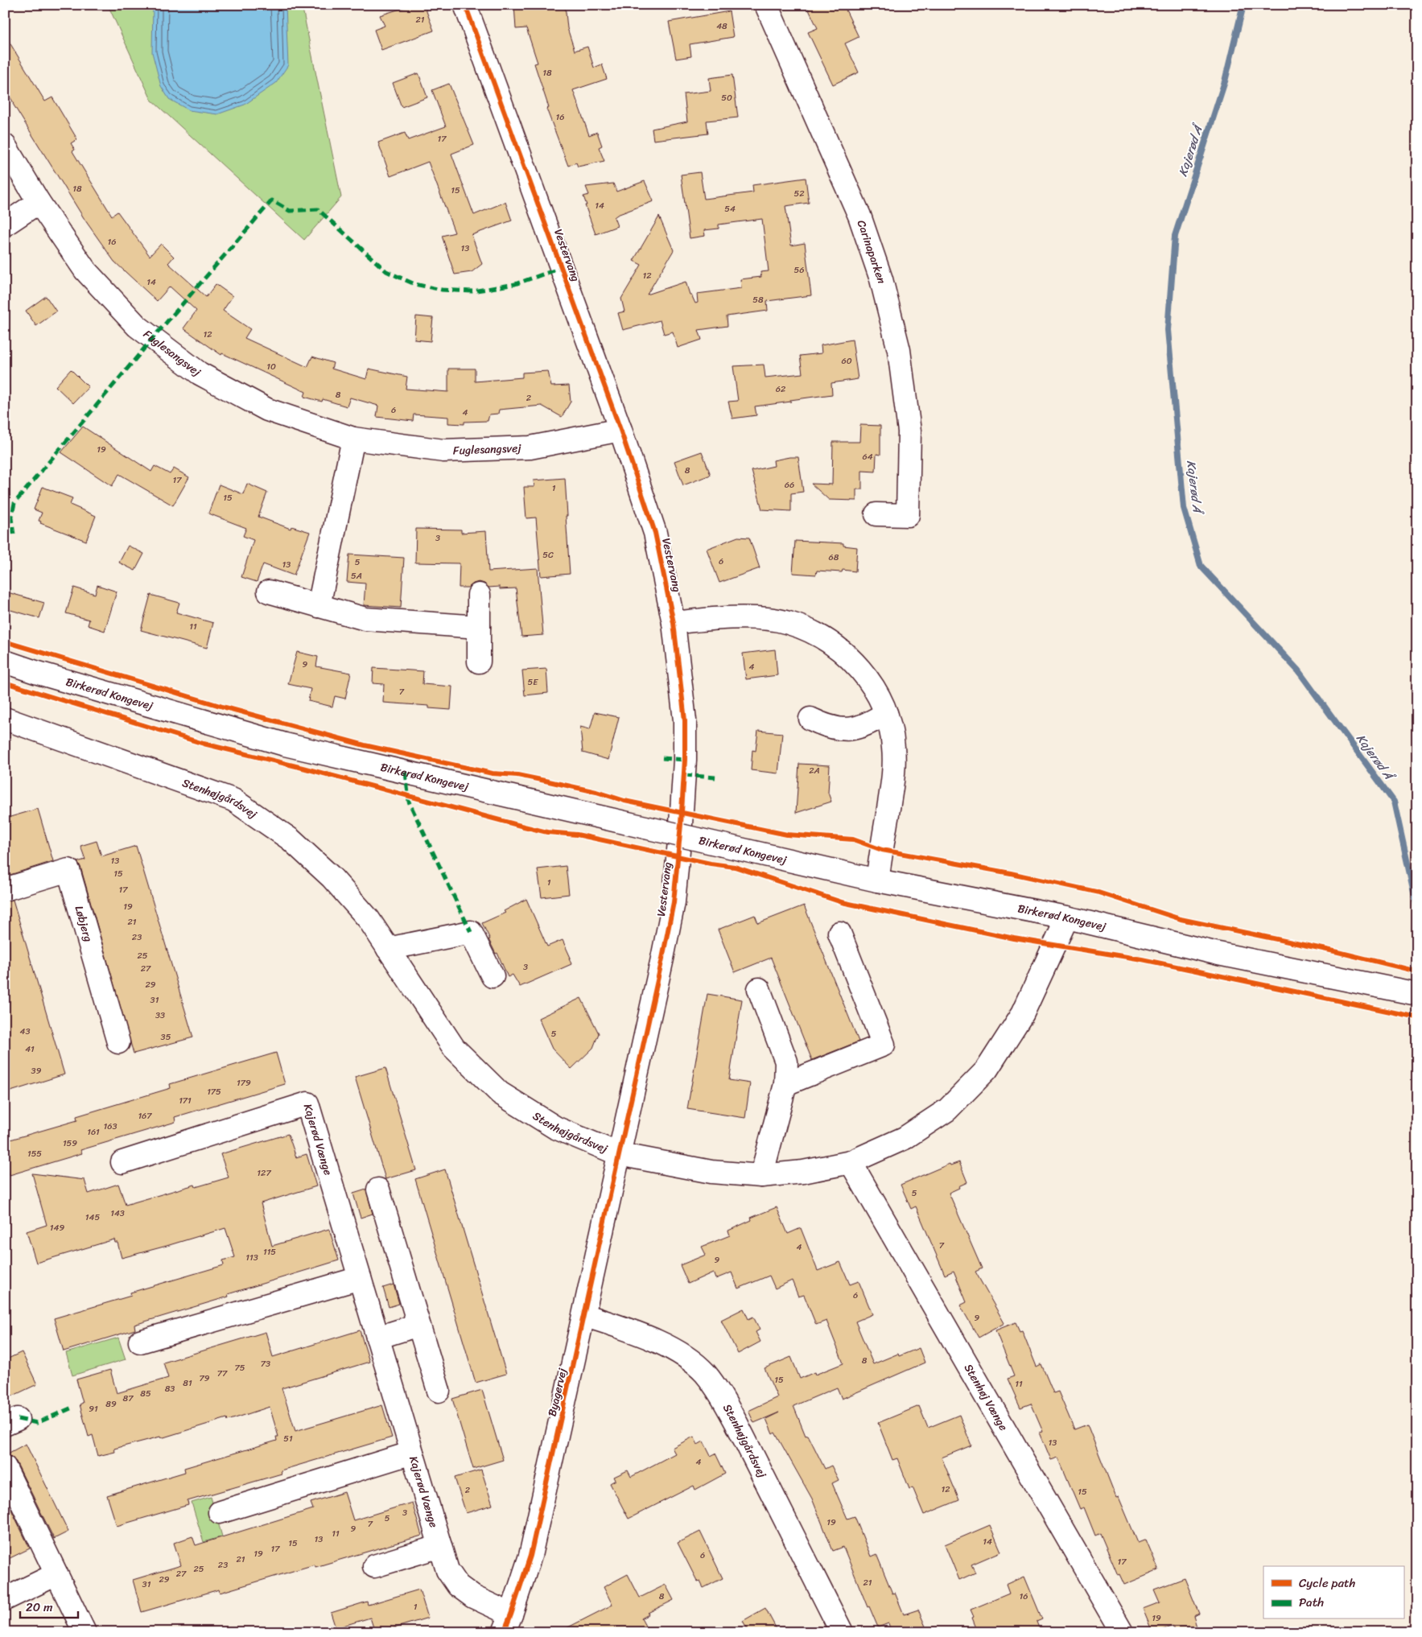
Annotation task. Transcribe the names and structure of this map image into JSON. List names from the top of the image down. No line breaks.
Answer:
{"streets":{"street":["Carinaparken","Vestervang","Fuglesangsvej","Birkerød Kongevej","Stenhøjgårdsvej","Løbjerg","Kajerød Vænge","Byagervej","Stenhøj Vænge"]},"crossings":[["Vestervang","Fuglesangsvej"],["Vestervang","Stenhøjgårdsvej"],["Vestervang","Byagervej"],["Birkerød Kongevej","Stenhøjgårdsvej"],["Stenhøjgårdsvej","Byagervej"],["Stenhøjgårdsvej","Stenhøj Vænge"],["Kajerød Vænge","Byagervej"]],"water":["Kajerød Å"],"house_numbers":["21","48","18","50","16","17","18","15","52","14","54","16","13","56","12","14","58","12","60","10","62","8","2","6","4","19","64","8","17","66","1","15","3","5C","68","6","5","13","5A","11","9","4","5E","7","2A","13","15","1","17","19","21","23","25","3","27","29","31","33","43","5","35","41","39","179","175","171","167","163","161","159","155","127","5","143","145","149","7","4","115","113","9","6","9","8","73","75","77","79","15","81","11","83","85","87","89","91","51","13","4","12","2","15","3","5","19","7","9","11","13","14","15","17","19","6","21","17","23","25","27","29","21","31","8","16","1","19"],"legend":["Cycle path","Path"],"scale_bar":"20 m"}
